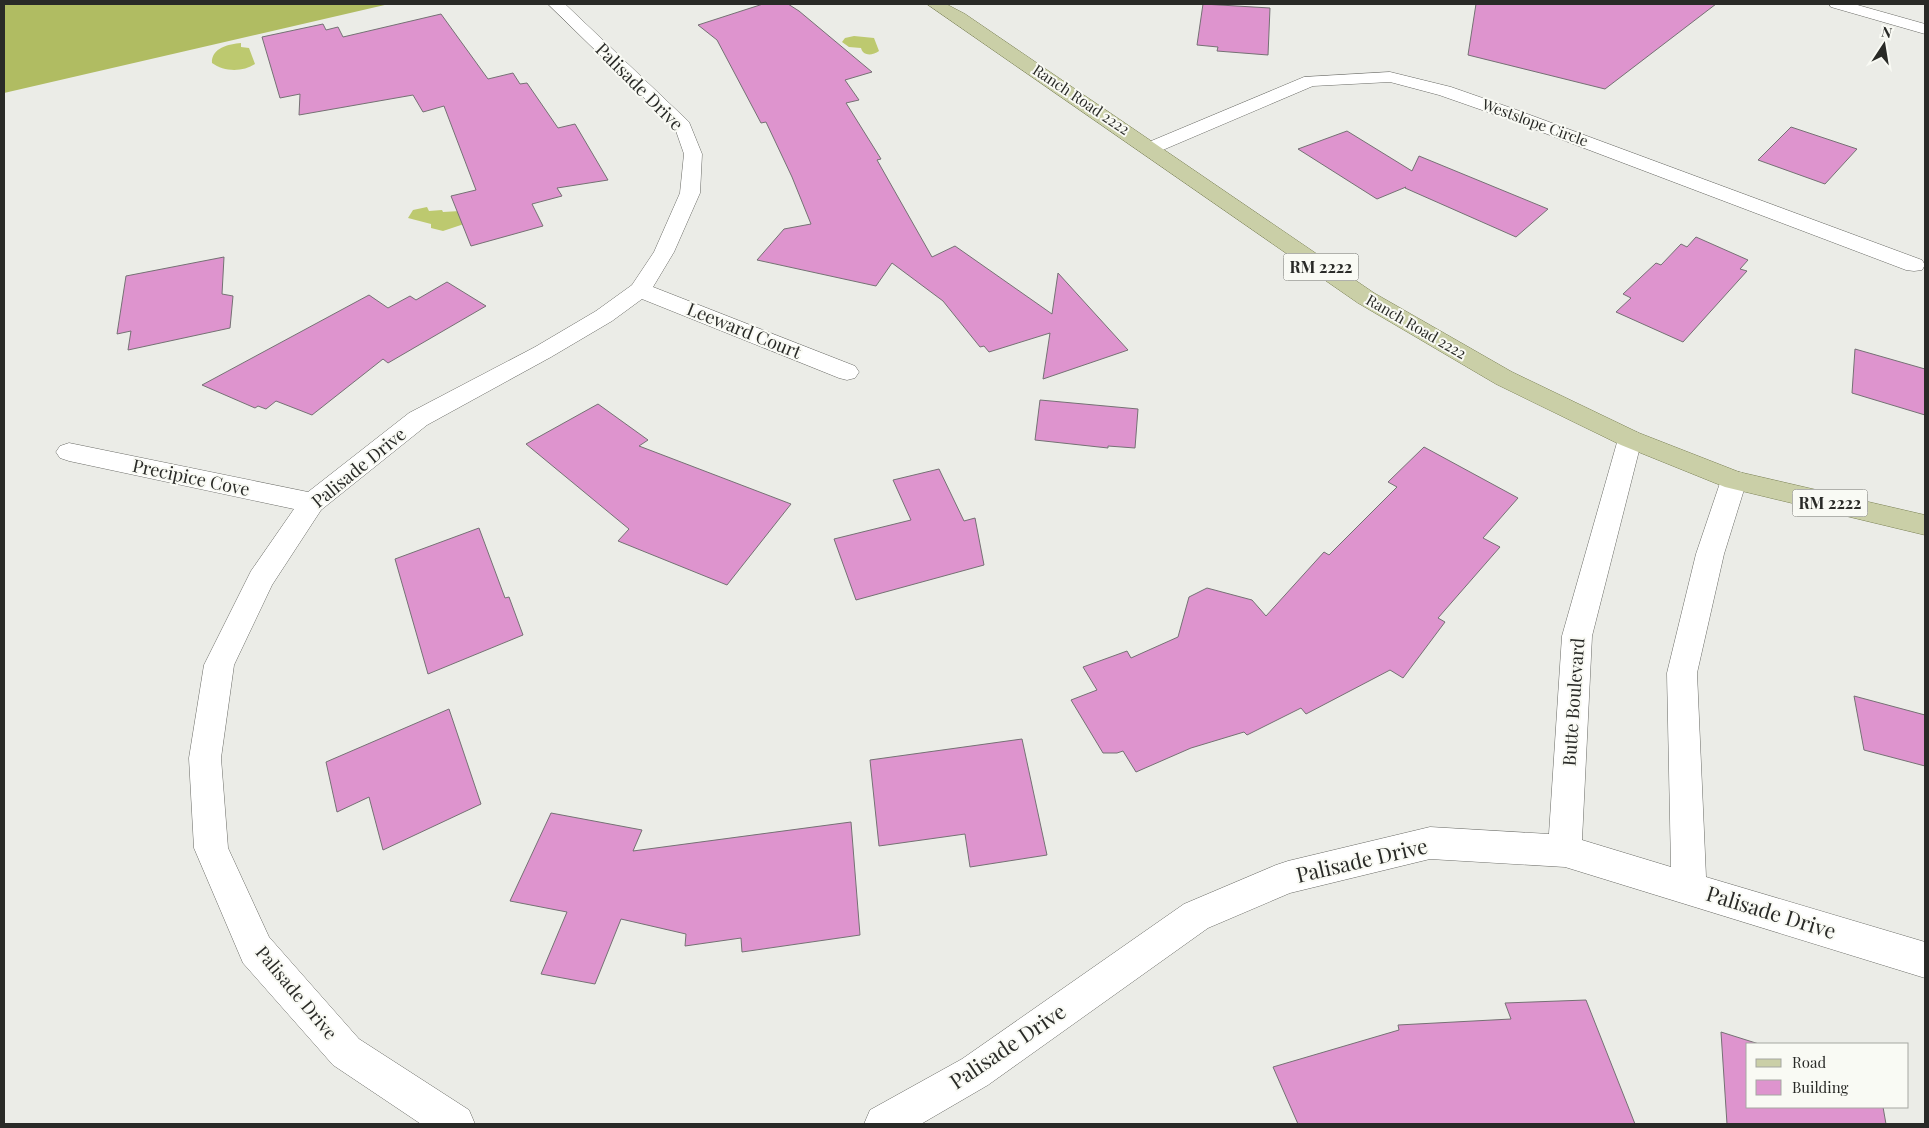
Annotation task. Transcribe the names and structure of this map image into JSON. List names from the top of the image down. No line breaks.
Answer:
{"streets":{"main road":["Ranch Road 2222","RM 2222"],"street":["Palisade Drive","Westslope Circle","Leeward Court","Precipice Cove","Butte Boulevard"]},"crossings":[["Palisade Drive","Leeward Court"],["Palisade Drive","Precipice Cove"],["Palisade Drive","Butte Boulevard"],["Ranch Road 2222","Westslope Circle"],["Ranch Road 2222","Butte Boulevard"]],"legend":["Road","Building"],"north":"top"}
